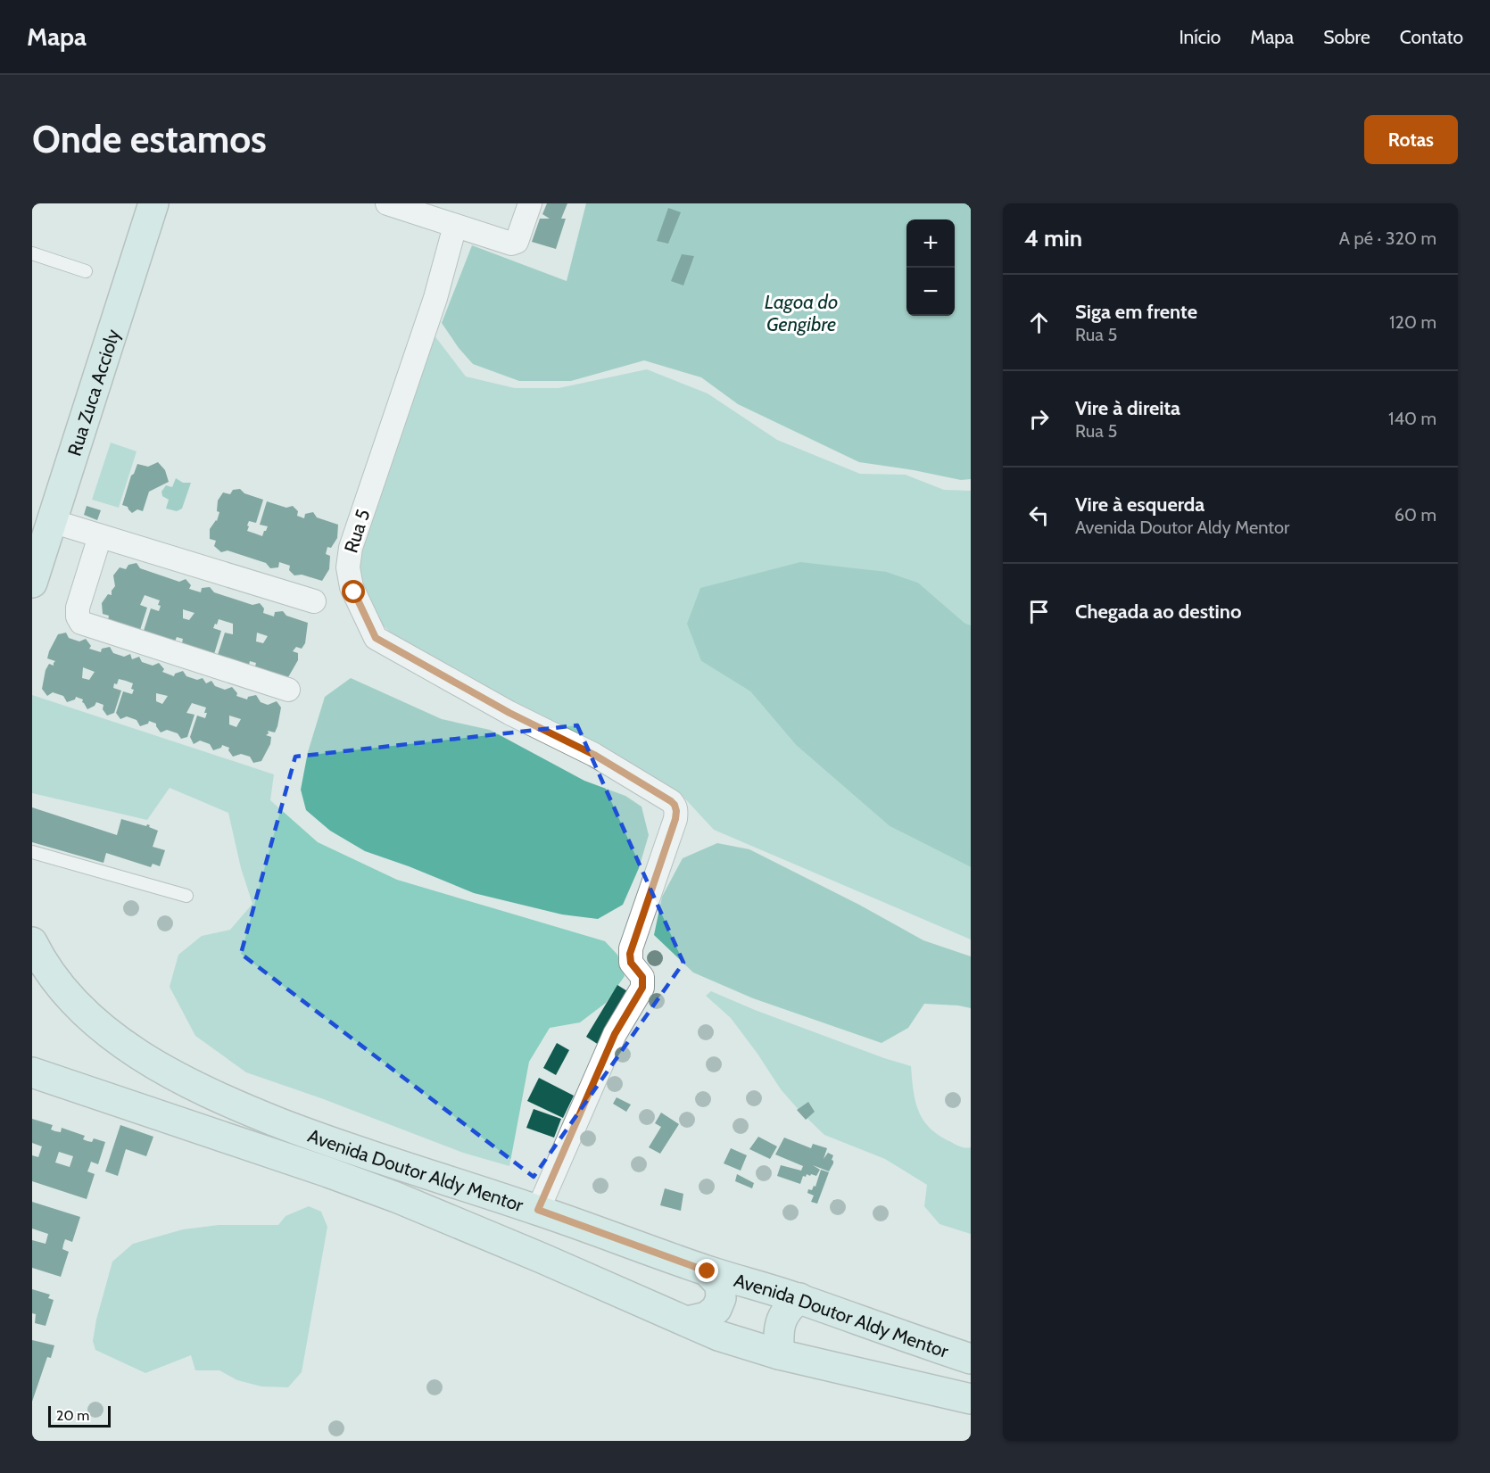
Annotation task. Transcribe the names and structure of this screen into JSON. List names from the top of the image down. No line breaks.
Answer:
{"streets":{"street":["Rua Zuca Accioly","Rua 5","Avenida Doutor Aldy Mentor"]},"crossings":[["Rua 5","Avenida Doutor Aldy Mentor"]],"water":["Lagoa do Gengibre"],"scale_bar":"20 m","page":{"header":"Mapa","nav":["Início","Mapa","Sobre","Contato"],"buttons":"Rotas","title":"Onde estamos","heading":["4 min","A pé · 320 m"],"map_buttons":["+","−"],"list":[["Siga em frente","Rua 5","120 m"],["Vire à direita","Rua 5","140 m"],["Vire à esquerda","Avenida Doutor Aldy Mentor","60 m"],"Chegada ao destino"],"scale":"20 m"}}
